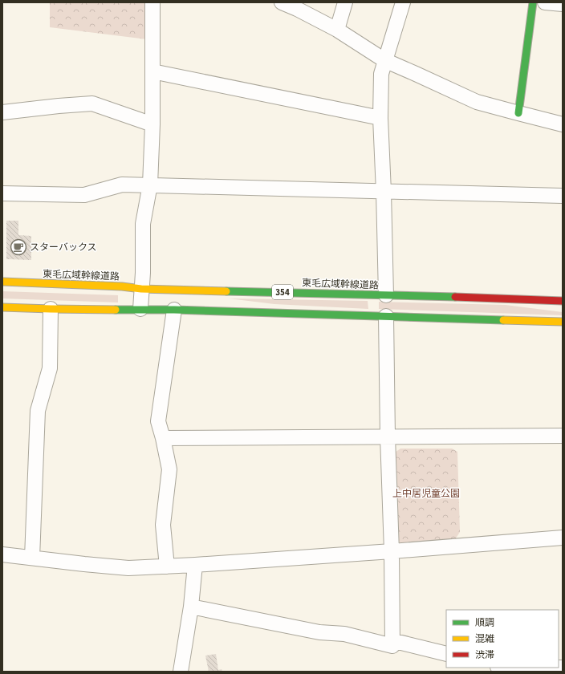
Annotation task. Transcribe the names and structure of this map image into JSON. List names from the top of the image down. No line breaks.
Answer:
{"streets":{"main road":["東毛広域幹線道路","354"]},"parks":["上中居児童公園"],"places":{"cafe":["スターバックス"]},"legend":["順調","混雑","渋滞"]}
